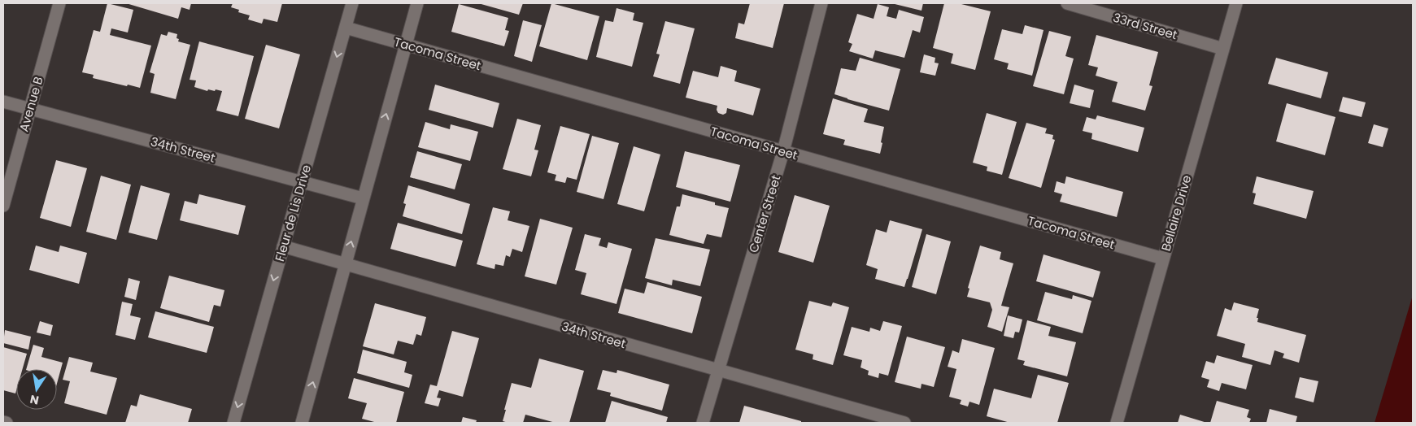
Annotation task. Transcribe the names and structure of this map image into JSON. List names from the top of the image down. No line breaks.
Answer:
{"streets":{"street":["33rd Street","Tacoma Street","Avenue B","34th Street","Fleur de Lis Drive","Bellaire Drive","Center Street"]},"crossings":[["33rd Street","Bellaire Drive"],["Tacoma Street","Fleur de Lis Drive"],["Tacoma Street","Bellaire Drive"],["Tacoma Street","Center Street"],["Avenue B","34th Street"],["34th Street","Fleur de Lis Drive"],["34th Street","Center Street"]],"north":"bottom"}
